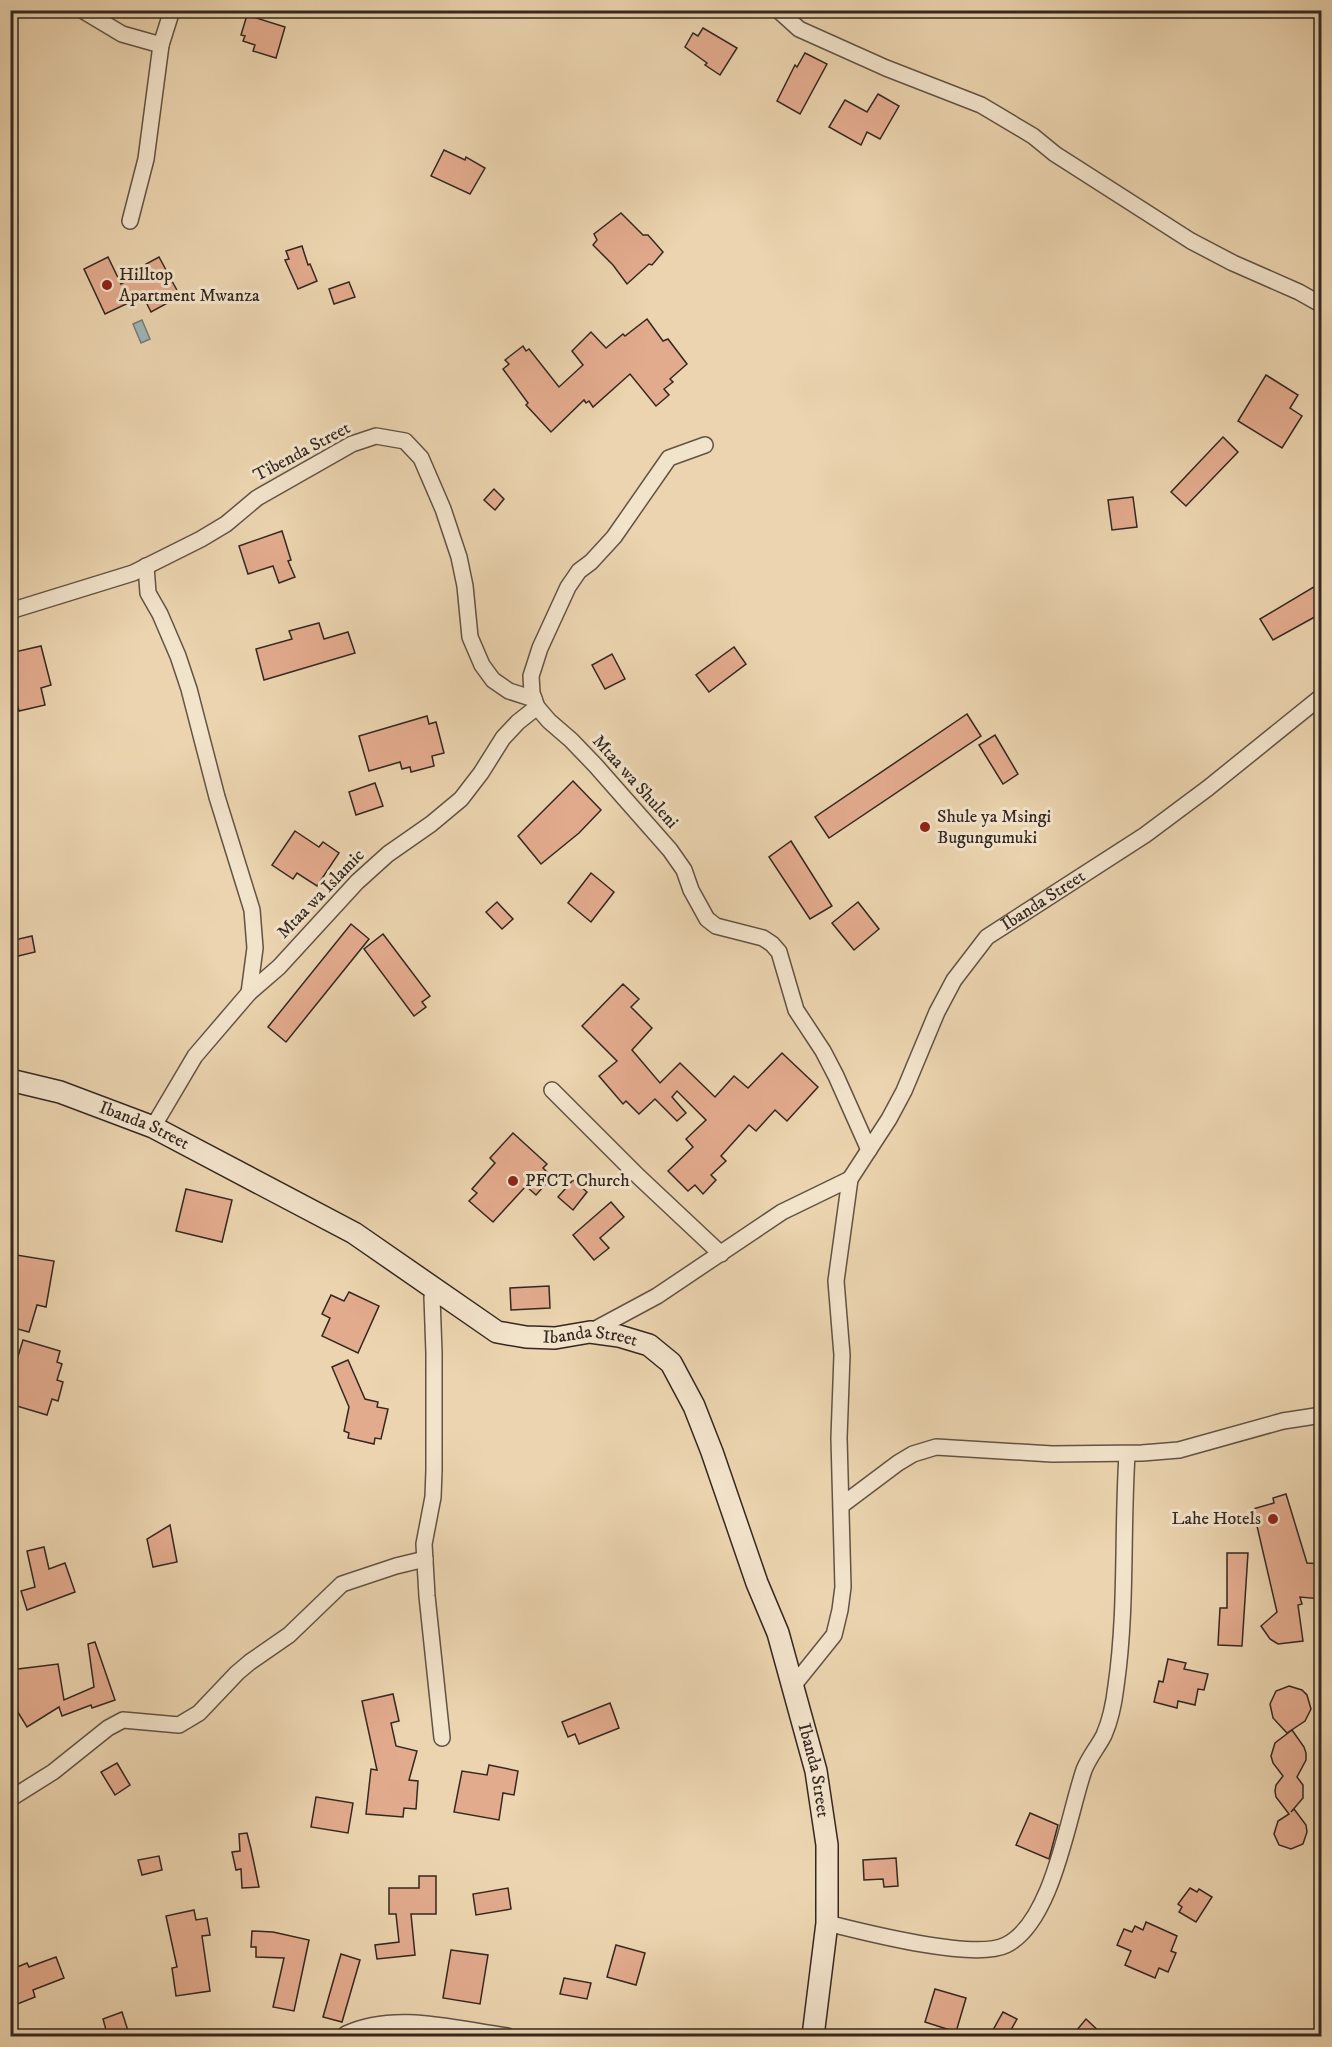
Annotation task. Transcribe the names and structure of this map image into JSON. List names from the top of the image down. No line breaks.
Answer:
{"streets":{"street":["Tibenda Street","Mtaa wa Shuleni","Mtaa wa Islamic","Ibanda Street"]},"crossings":[["Tibenda Street","Mtaa wa Shuleni"],["Tibenda Street","Mtaa wa Islamic"],["Mtaa wa Shuleni","Mtaa wa Islamic"],["Mtaa wa Shuleni","Ibanda Street"],["Mtaa wa Islamic","Ibanda Street"]],"places":["Hilltop Apartment Mwanza","Shule ya Msingi Bugungumuki","PFCT Church","Lahe Hotels"]}
